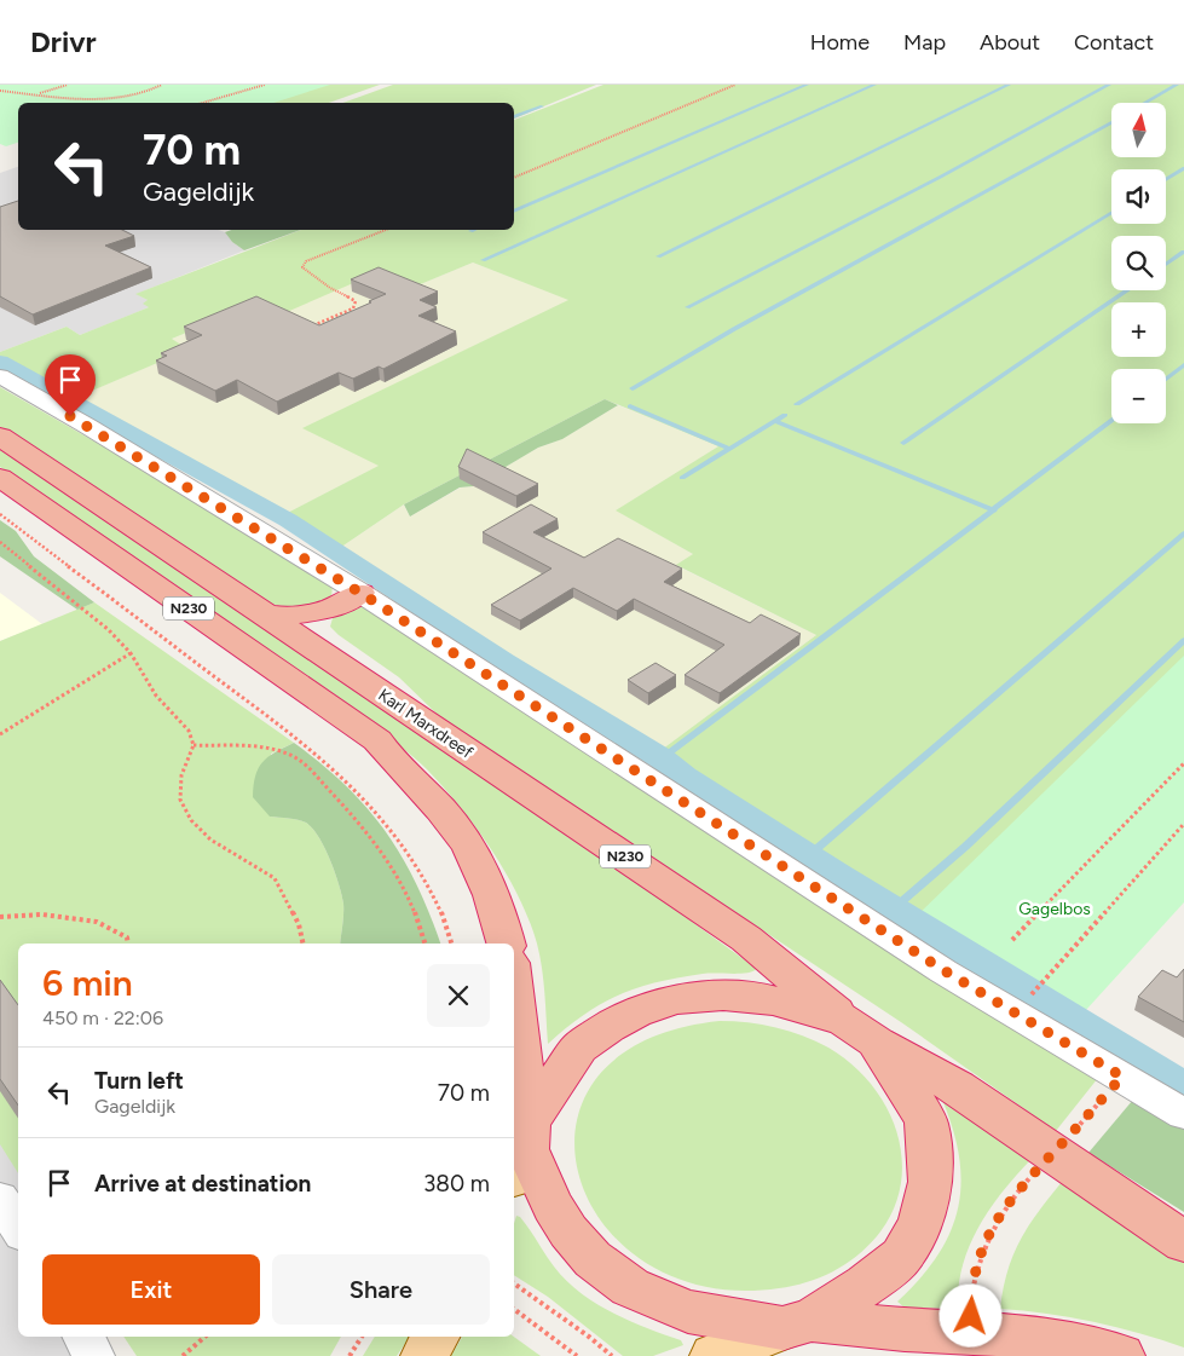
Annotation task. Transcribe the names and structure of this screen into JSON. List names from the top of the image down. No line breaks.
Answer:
{"streets":{"highway":["N230","Karl Marxdreef"]},"crossings":[["N230","Karl Marxdreef"]],"parks":["Gagelbos"],"north":"top","page":{"header":"Drivr","nav":["Home","Map","About","Contact"],"map_buttons":["+","−"],"turn":["70 m","Gageldijk"],"heading":["6 min","450 m · 22:06"],"list":[{"name":"Turn left","note":"Gageldijk","value":"70 m"},{"name":"Arrive at destination","value":"380 m"}],"buttons":["Exit","Share"]}}
